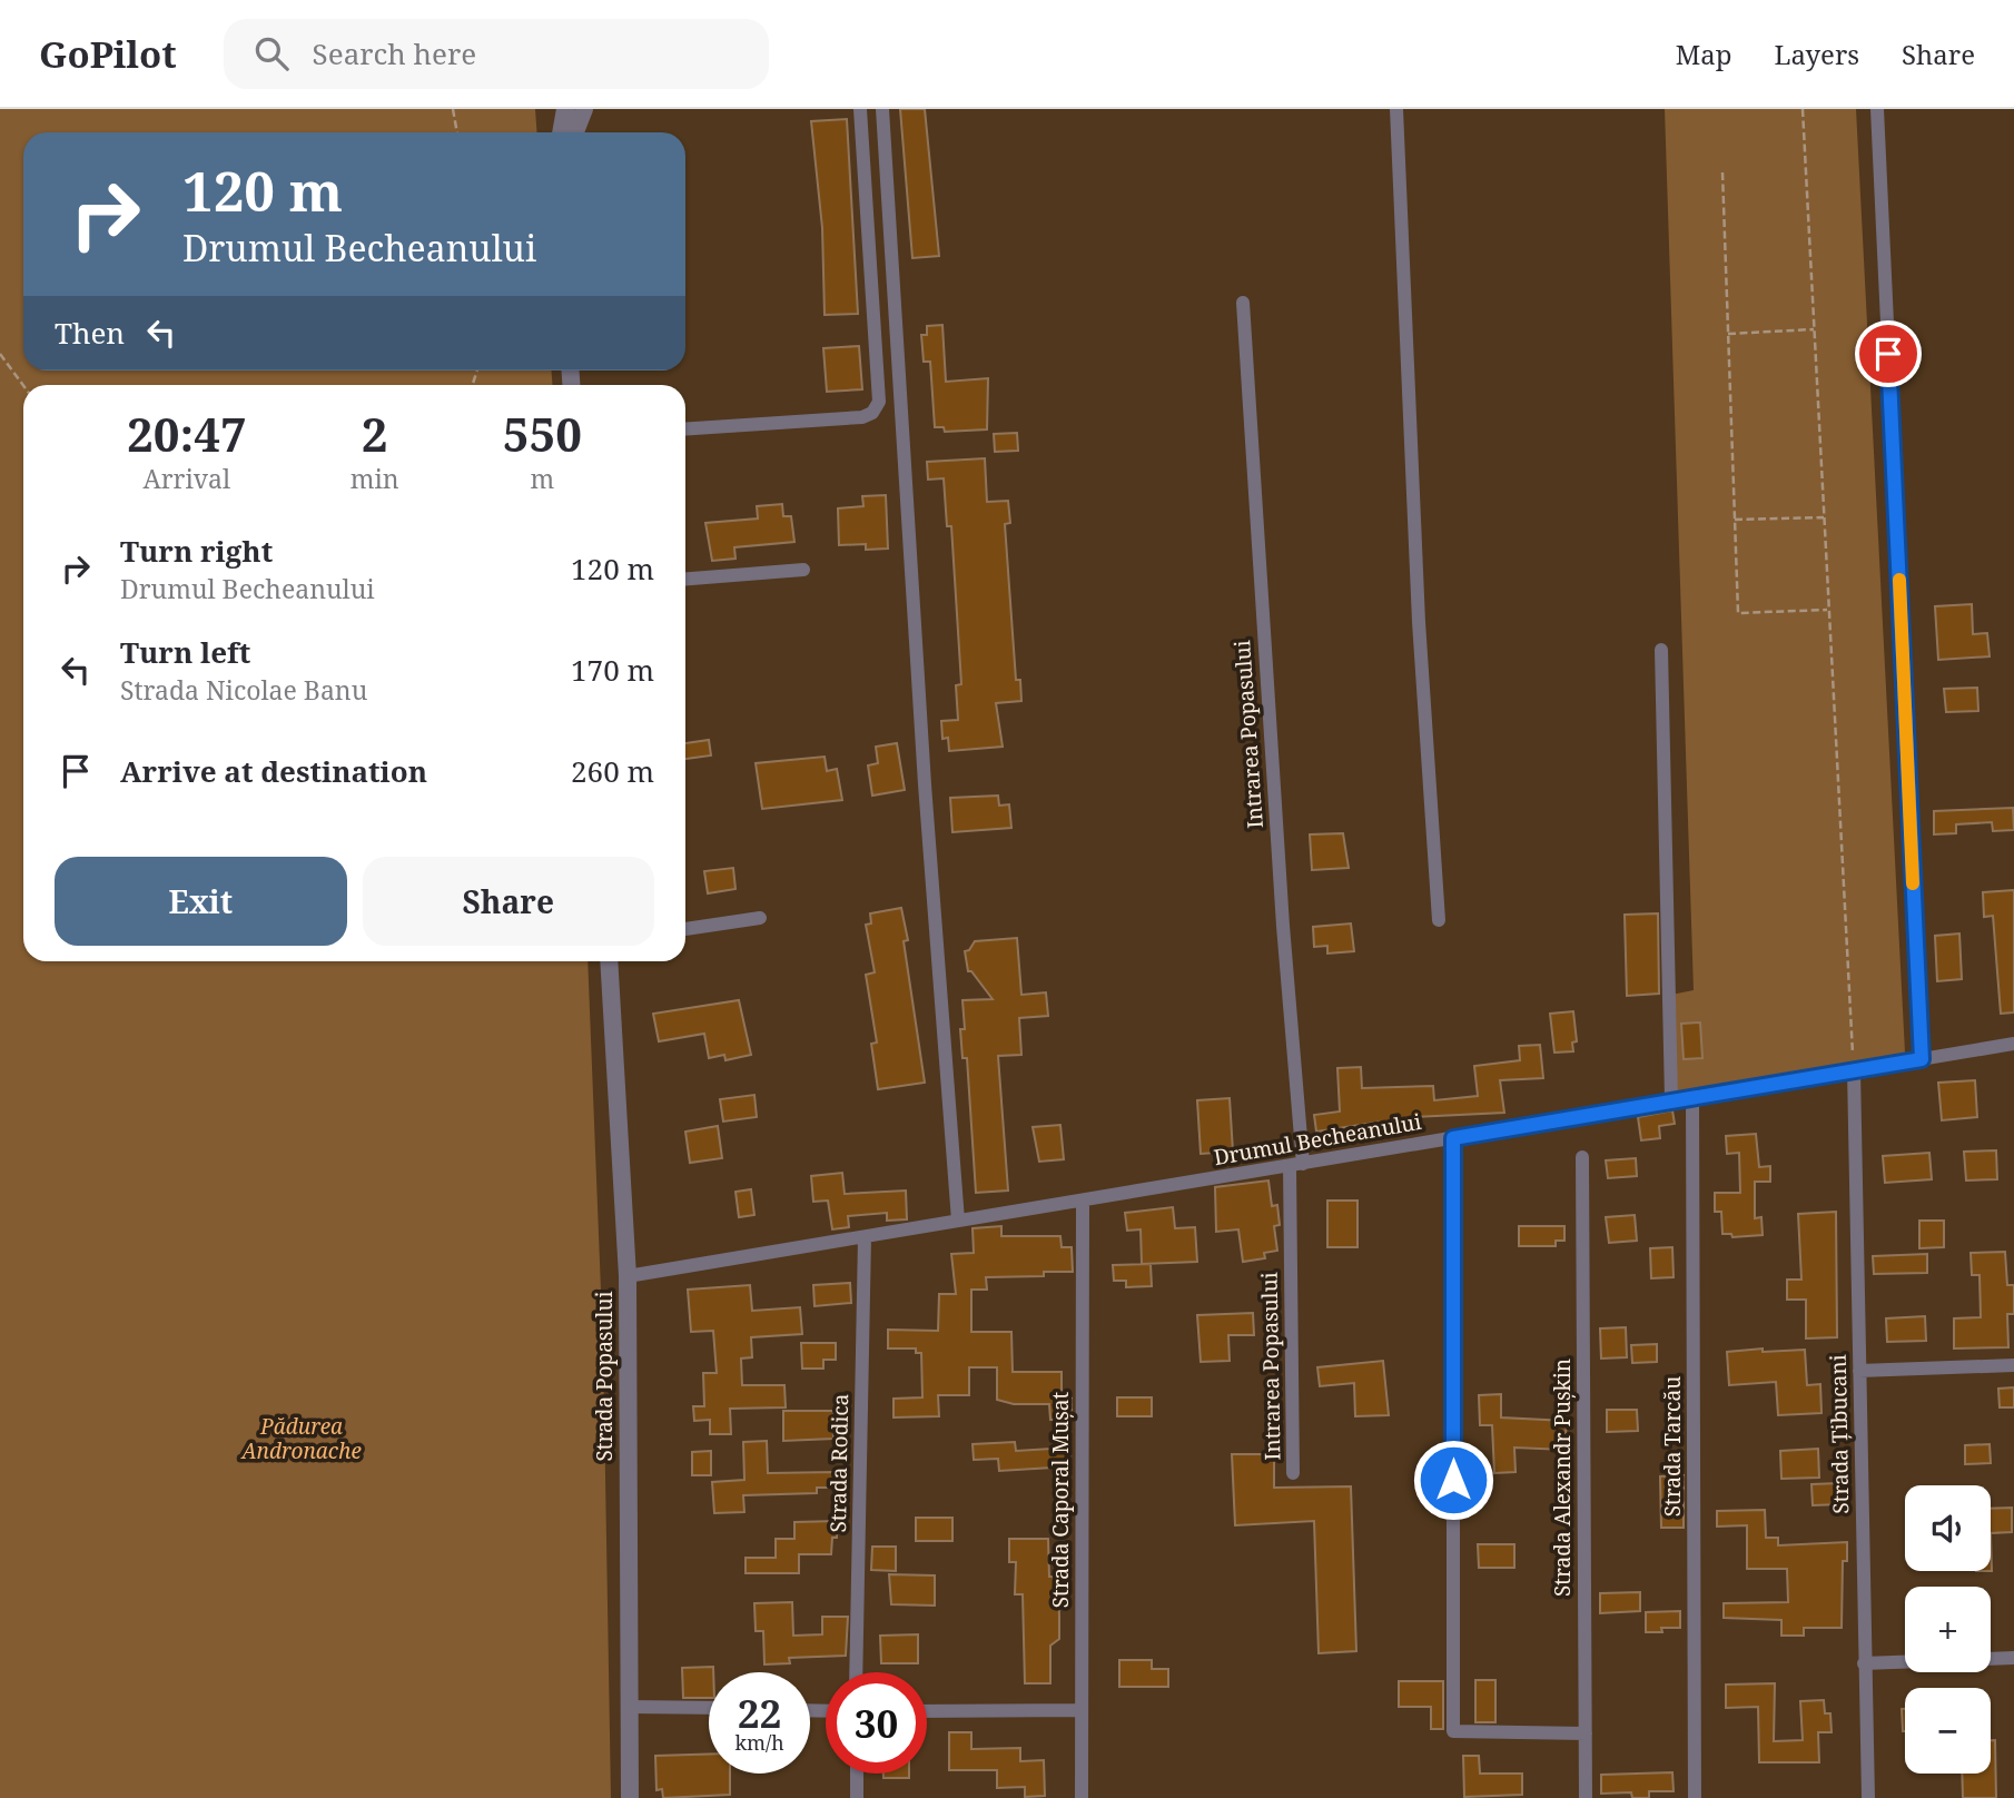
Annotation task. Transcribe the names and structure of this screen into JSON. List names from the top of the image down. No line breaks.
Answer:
{"streets":{"street":["Intrarea Popasului","Drumul Becheanului","Strada Popasului","Strada Țibucani","Strada Tarcău","Strada Rodica","Strada Alexandr Pușkin","Strada Caporal Mușat"]},"crossings":[["Intrarea Popasului","Drumul Becheanului"],["Drumul Becheanului","Strada Popasului"],["Drumul Becheanului","Strada Țibucani"],["Drumul Becheanului","Strada Tarcău"],["Drumul Becheanului","Strada Rodica"],["Drumul Becheanului","Strada Caporal Mușat"]],"parks":["Pădurea Andronache"],"page":{"header":"GoPilot","search":"Search here","nav":["Map","Layers","Share"],"turn":["120 m","Drumul Becheanului"],"then":"Then","eta":["20:47","Arrival","2","min","550","m"],"list":[{"name":"Turn right","note":"Drumul Becheanului","value":"120 m"},{"name":"Turn left","note":"Strada Nicolae Banu","value":"170 m"},{"name":"Arrive at destination","value":"260 m"}],"buttons":["Exit","Share"],"map_buttons":["+","−"],"speed":"22 km/h","limit":"30"}}
